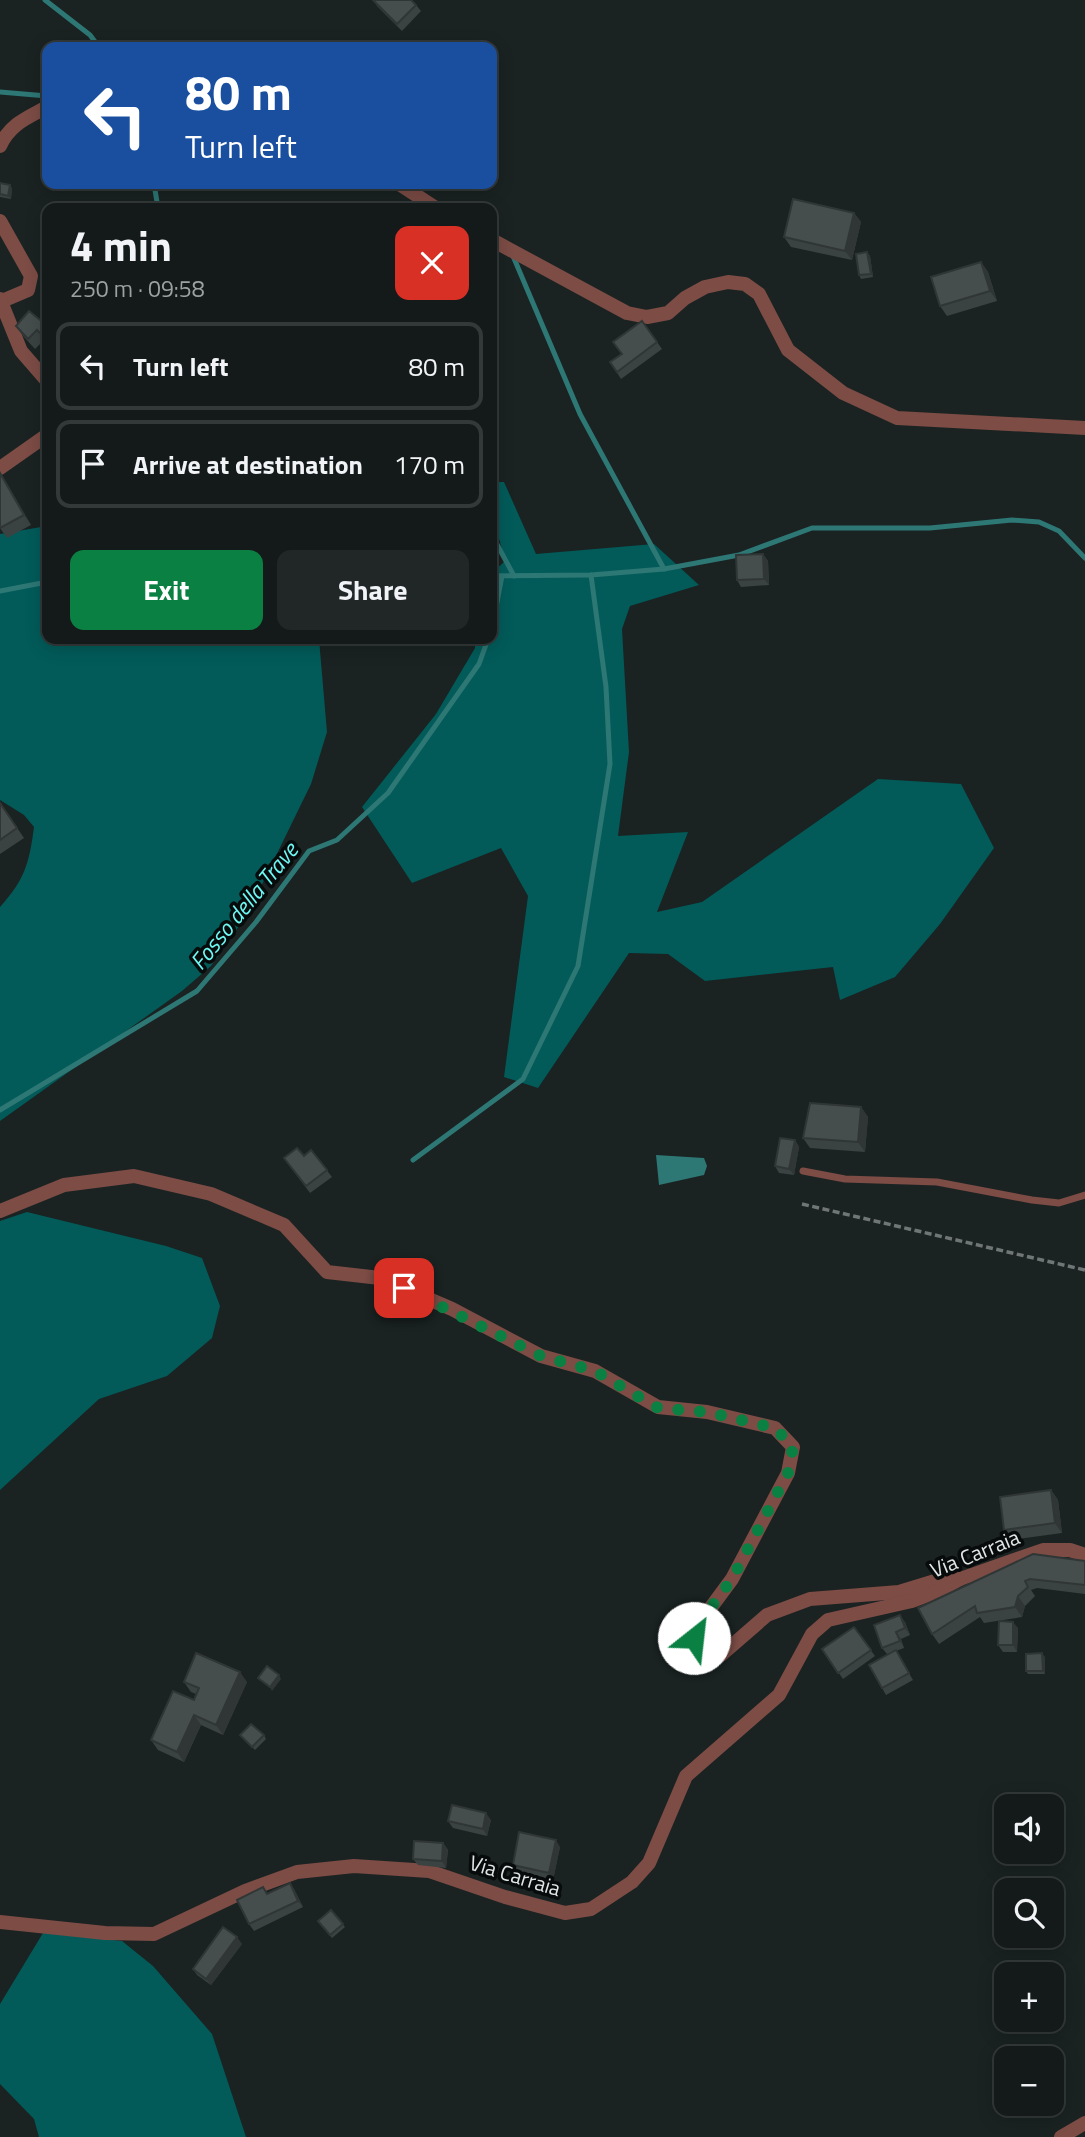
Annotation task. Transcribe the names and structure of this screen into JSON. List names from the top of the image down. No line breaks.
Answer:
{"streets":{"street":["Via Carraia"]},"water":["Fosso della Trave"],"page":{"turn":["80 m","Turn left"],"heading":["4 min","250 m · 09:58"],"list":[{"name":"Turn left","value":"80 m"},{"name":"Arrive at destination","value":"170 m"}],"buttons":["Exit","Share"],"map_buttons":["+","−"]}}
